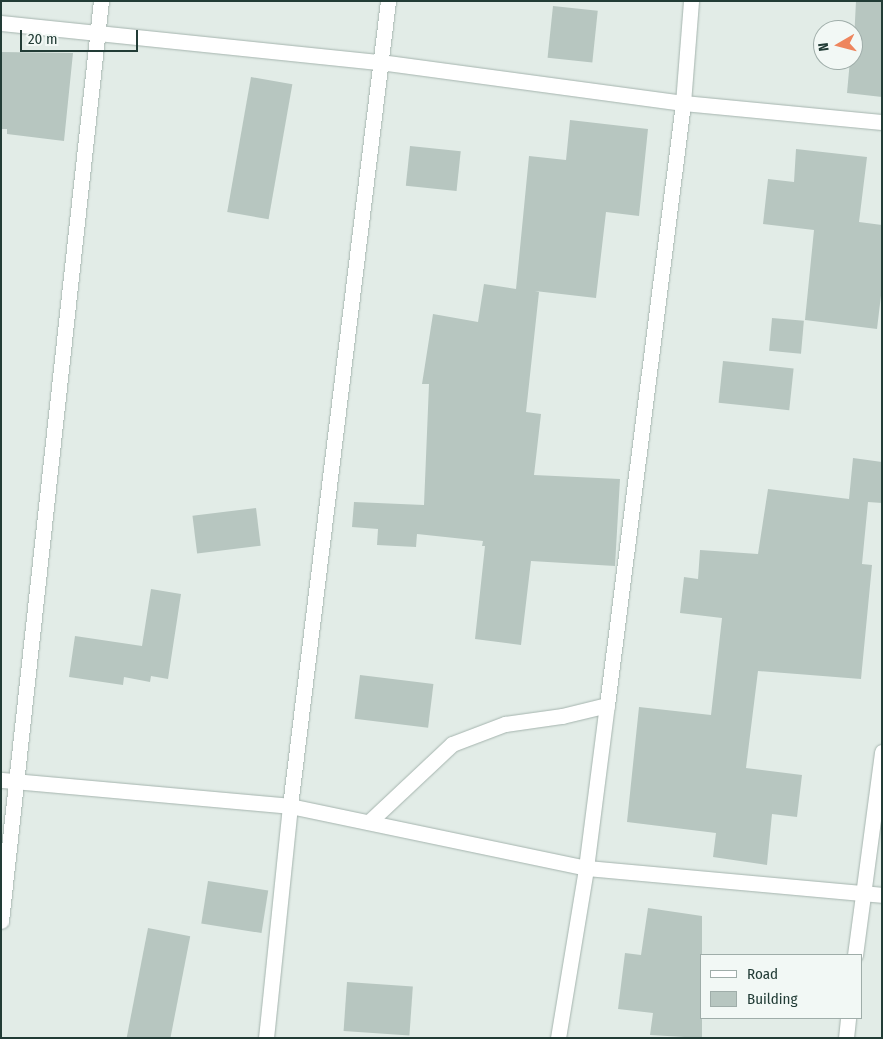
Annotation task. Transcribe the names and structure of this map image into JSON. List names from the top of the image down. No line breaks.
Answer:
{"legend":["Road","Building"],"scale_bar":"20 m","north":"left"}
